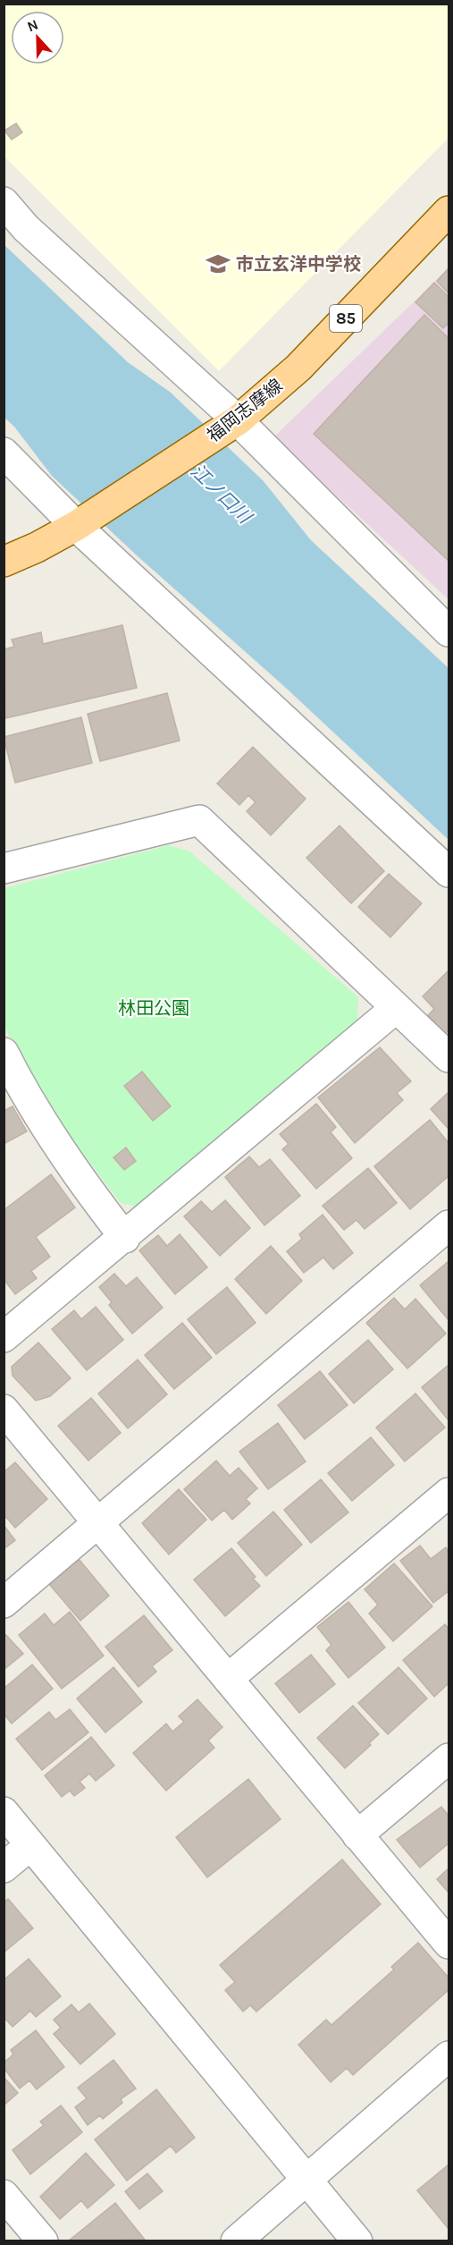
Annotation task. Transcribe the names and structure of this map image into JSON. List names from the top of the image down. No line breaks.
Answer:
{"streets":{"main road":["85","福岡志摩線"]},"water":["江ノ口川"],"parks":["林田公園"],"places":{"school or university":["市立玄洋中学校"]},"north":"top"}
